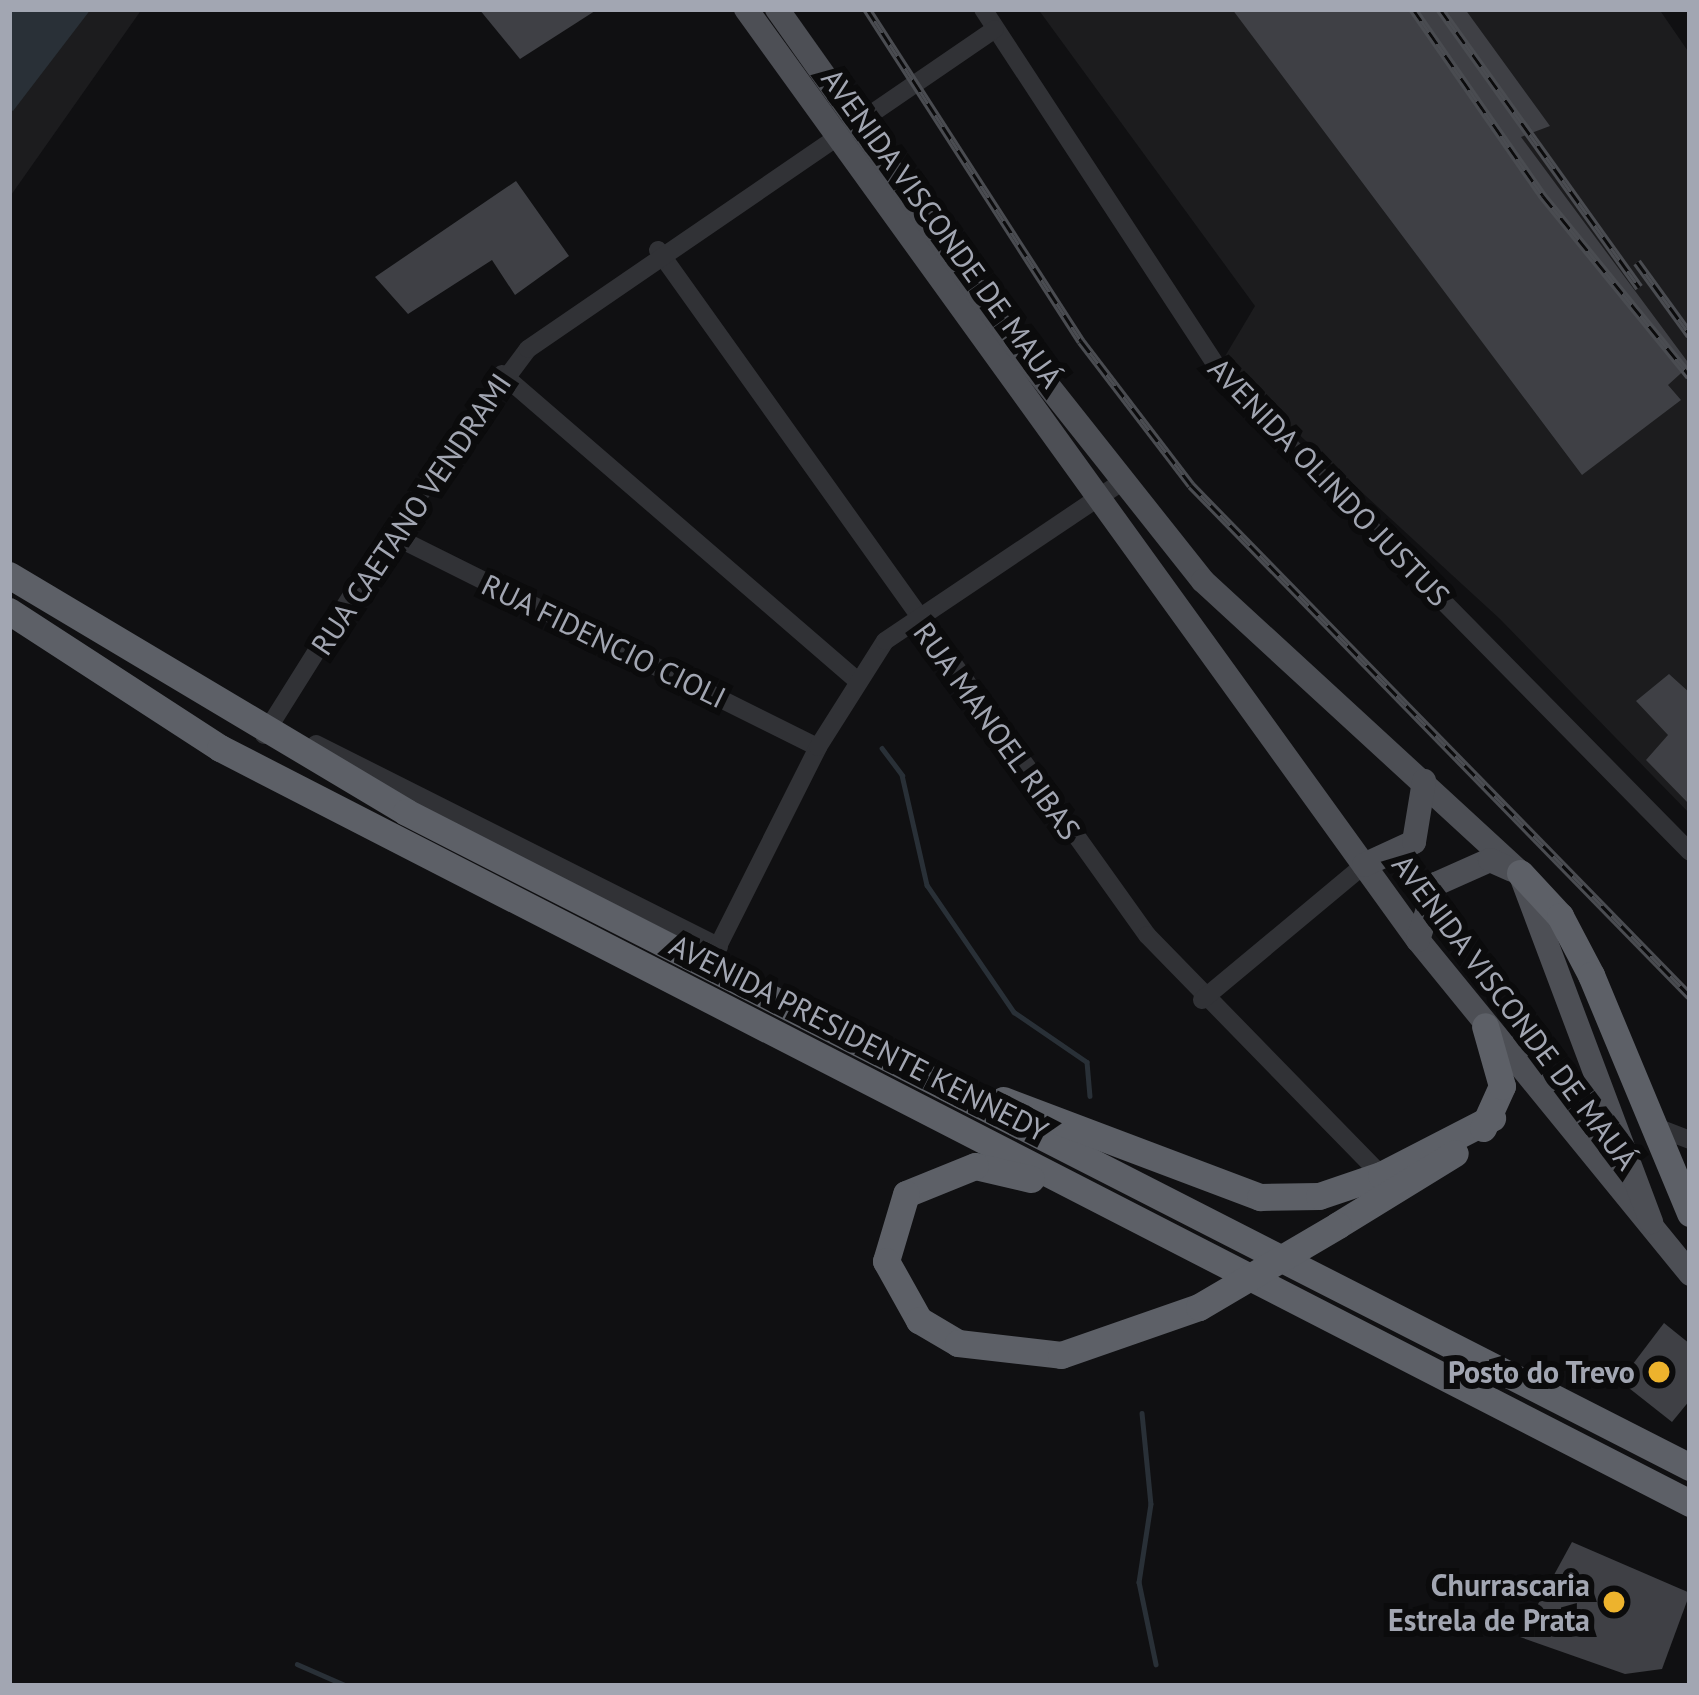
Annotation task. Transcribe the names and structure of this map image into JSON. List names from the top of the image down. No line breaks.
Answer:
{"streets":{"highway":["AVENIDA PRESIDENTE KENNEDY"],"main road":["AVENIDA VISCONDE DE MAUÁ"],"street":["AVENIDA OLINDO JUSTUS","RUA CAETANO VENDRAMI","RUA FIDENCIO CIOLI","RUA MANOEL RIBAS"]},"crossings":[["AVENIDA VISCONDE DE MAUÁ","RUA CAETANO VENDRAMI"],["AVENIDA OLINDO JUSTUS","RUA CAETANO VENDRAMI"],["RUA CAETANO VENDRAMI","RUA FIDENCIO CIOLI"],["RUA CAETANO VENDRAMI","RUA MANOEL RIBAS"],["RUA CAETANO VENDRAMI","AVENIDA PRESIDENTE KENNEDY"]],"places":["Posto do Trevo","Churrascaria Estrela de Prata"]}
